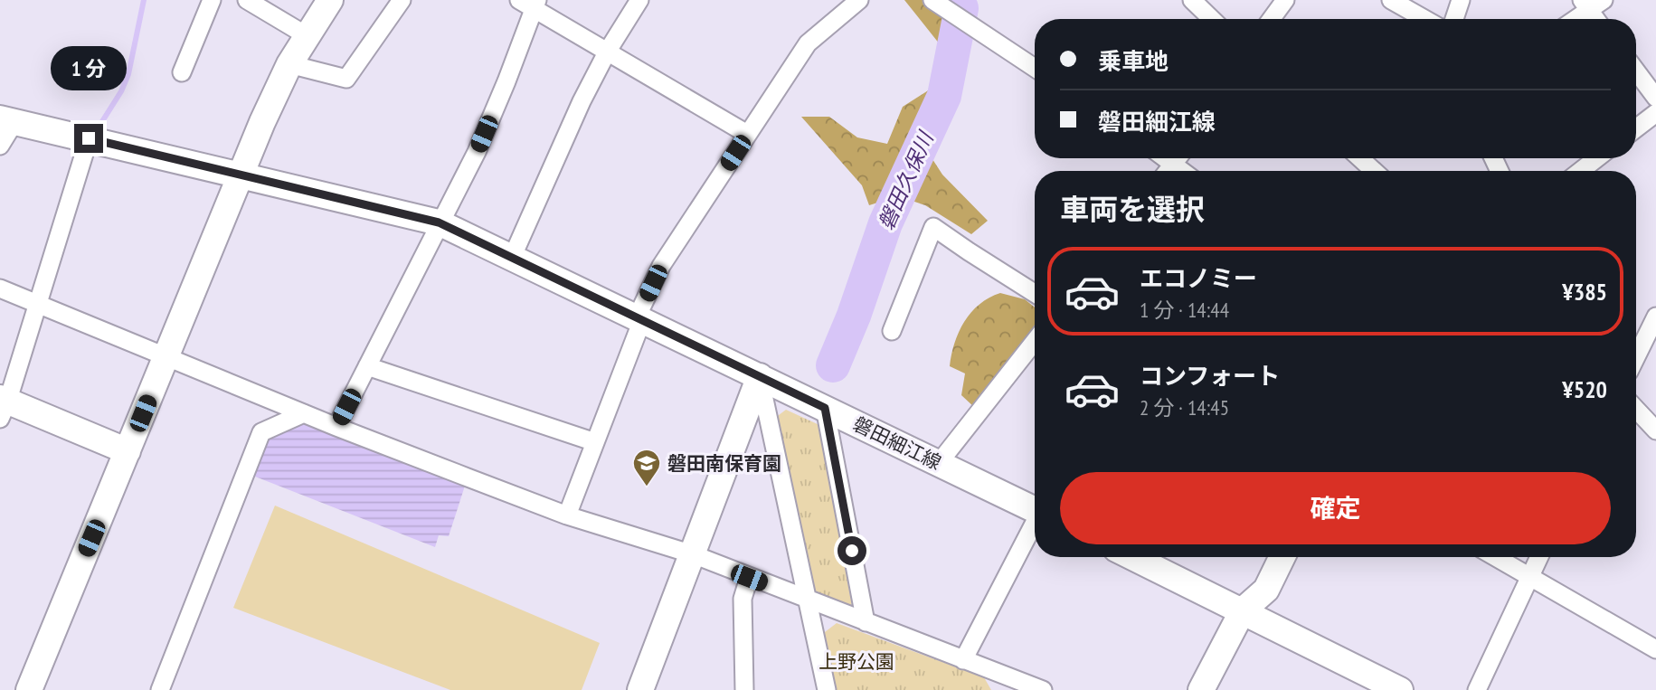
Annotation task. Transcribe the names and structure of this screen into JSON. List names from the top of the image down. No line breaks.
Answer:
{"streets":{"main road":["磐田細江線"]},"water":["磐田久保川"],"parks":["上野公園"],"places":{"school or university":["磐田南保育園"]},"page":{"banner":["乗車地","磐田細江線"],"bubble":"1 分","heading":"車両を選択","list":[{"name":"エコノミー","note":"1 分 · 14:44","value":"¥385"},{"name":"コンフォート","note":"2 分 · 14:45","value":"¥520"}],"buttons":"確定"}}
